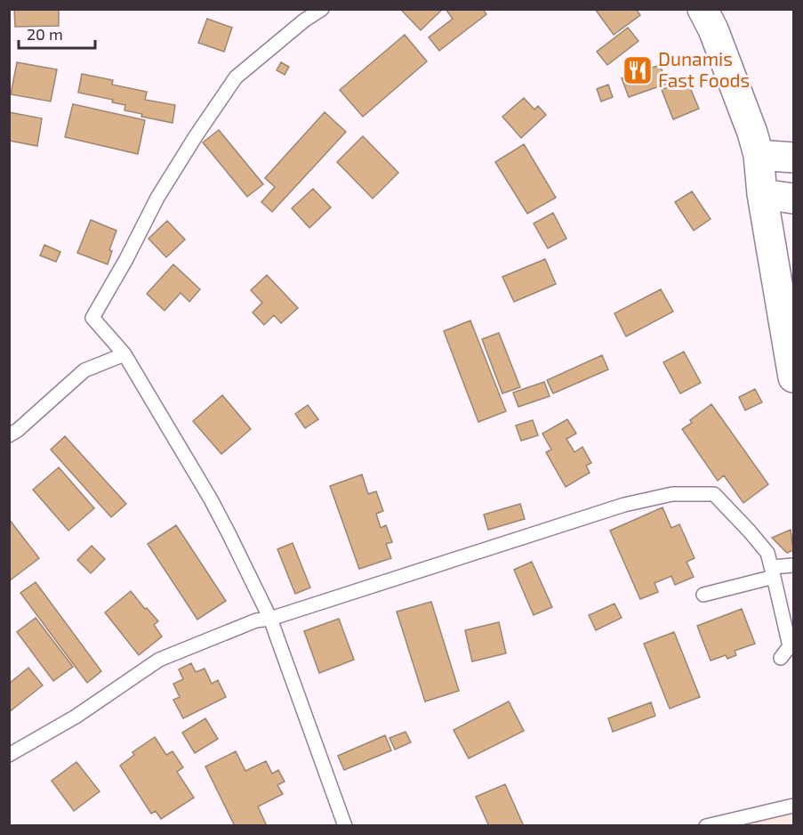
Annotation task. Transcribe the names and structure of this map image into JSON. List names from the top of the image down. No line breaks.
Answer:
{"places":{"restaurant":["Dunamis Fast Foods"]},"scale_bar":"20 m"}
